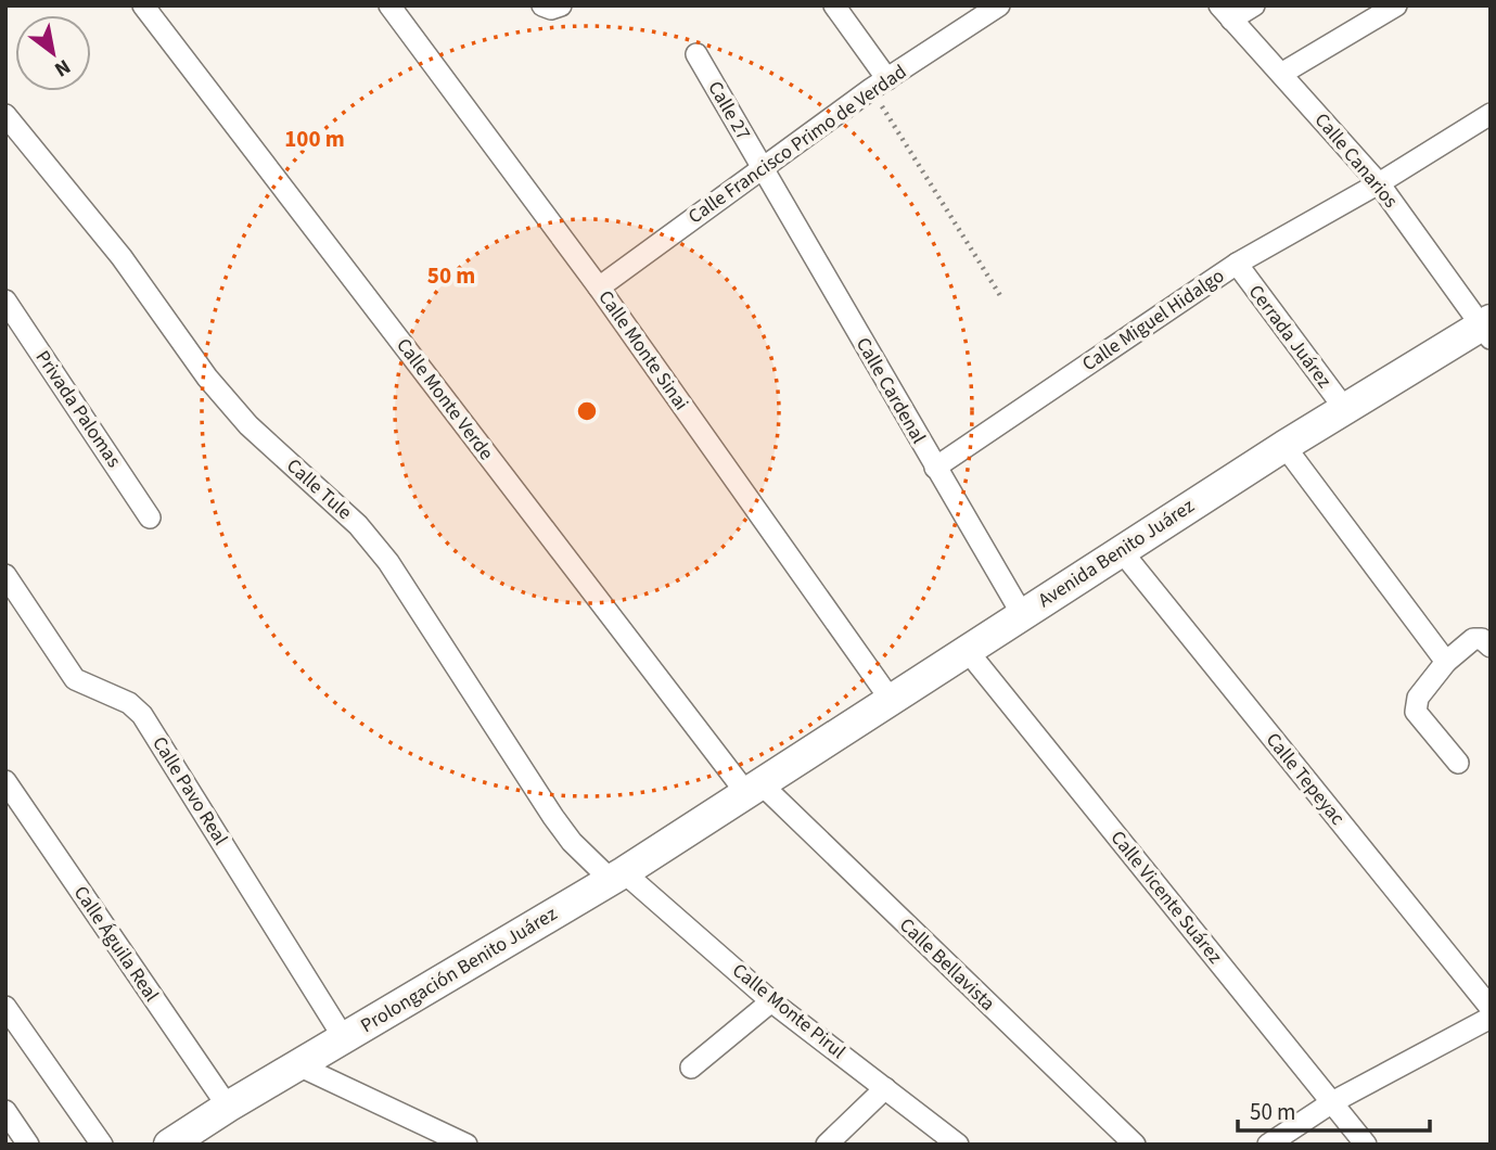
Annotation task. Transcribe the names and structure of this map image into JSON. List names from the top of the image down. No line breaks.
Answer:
{"streets":{"main road":["Avenida Benito Juárez","Prolongación Benito Juárez"],"street":["Calle 27","Calle Francisco Primo de Verdad","Calle Canarios","Calle Miguel Hidalgo","Cerrada Juárez","Calle Monte Sinai","Calle Cardenal","Calle Monte Verde","Privada Palomas","Calle Tule","Calle Tepeyac","Calle Pavo Real","Calle Vicente Suárez","Calle Águila Real","Calle Bellavista","Calle Monte Pirul"]},"crossings":[["Calle 27","Calle Francisco Primo de Verdad"],["Calle 27","Calle Cardenal"],["Calle Francisco Primo de Verdad","Calle Monte Sinai"],["Calle Francisco Primo de Verdad","Calle Cardenal"],["Calle Canarios","Calle Miguel Hidalgo"],["Calle Canarios","Avenida Benito Juárez"],["Calle Miguel Hidalgo","Cerrada Juárez"],["Calle Miguel Hidalgo","Calle Cardenal"],["Cerrada Juárez","Avenida Benito Juárez"],["Calle Monte Sinai","Avenida Benito Juárez"],["Calle Cardenal","Avenida Benito Juárez"],["Calle Monte Verde","Avenida Benito Juárez"],["Calle Monte Verde","Calle Bellavista"],["Calle Monte Verde","Prolongación Benito Juárez"],["Calle Tule","Prolongación Benito Juárez"],["Calle Tule","Calle Monte Pirul"],["Avenida Benito Juárez","Calle Tepeyac"],["Avenida Benito Juárez","Calle Vicente Suárez"],["Avenida Benito Juárez","Calle Bellavista"],["Avenida Benito Juárez","Prolongación Benito Juárez"],["Calle Pavo Real","Prolongación Benito Juárez"],["Calle Águila Real","Prolongación Benito Juárez"],["Calle Bellavista","Prolongación Benito Juárez"],["Prolongación Benito Juárez","Calle Monte Pirul"]],"scale_bar":"50 m","north":"bottom right","rings":["100 m","50 m"]}
